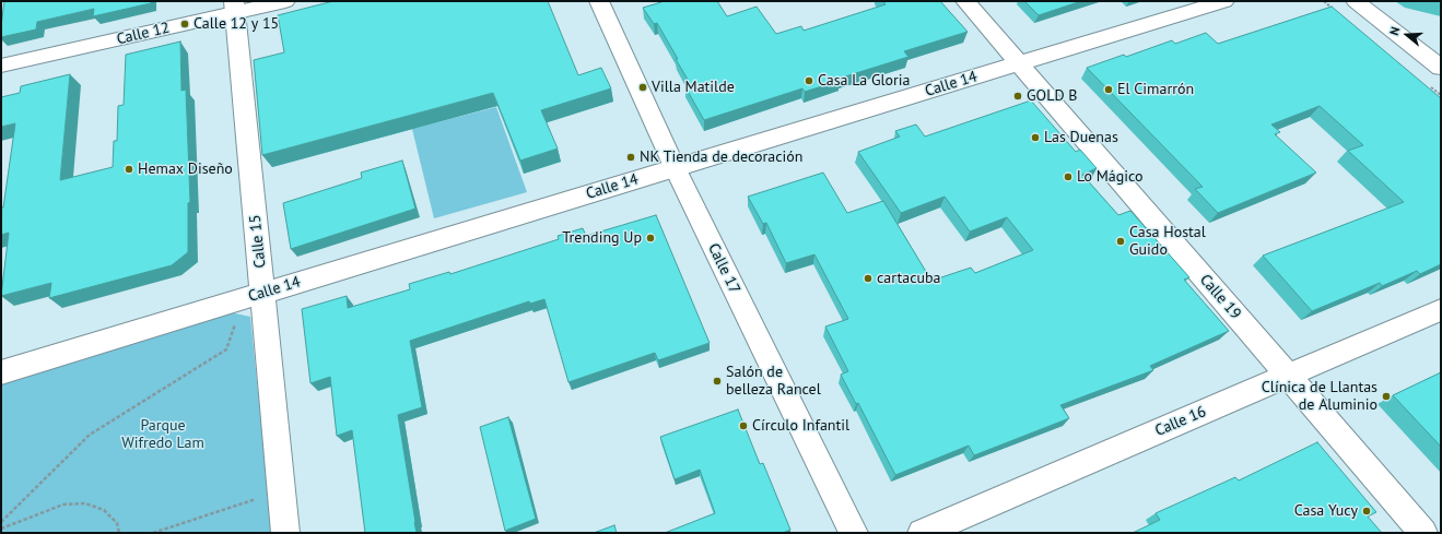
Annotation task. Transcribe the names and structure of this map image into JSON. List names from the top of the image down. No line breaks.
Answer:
{"streets":{"street":["Calle 12","Calle 14","Calle 15","Calle 17","Calle 19","Calle 16"]},"crossings":[["Calle 12","Calle 15"],["Calle 14","Calle 15"],["Calle 14","Calle 17"],["Calle 14","Calle 19"],["Calle 19","Calle 16"]],"parks":["Parque Wifredo Lam"],"places":["Calle 12 y 15","Casa La Gloria","Villa Matilde","El Cimarrón","GOLD B","Las Duenas","NK Tienda de decoración","Hemax Diseño","Lo Mágico","Trending Up","Casa Hostal Guido","cartacuba","Salón de belleza Rancel","Clínica de Llantas de Aluminio","Círculo Infantil","Casa Yucy"],"north":"left"}
